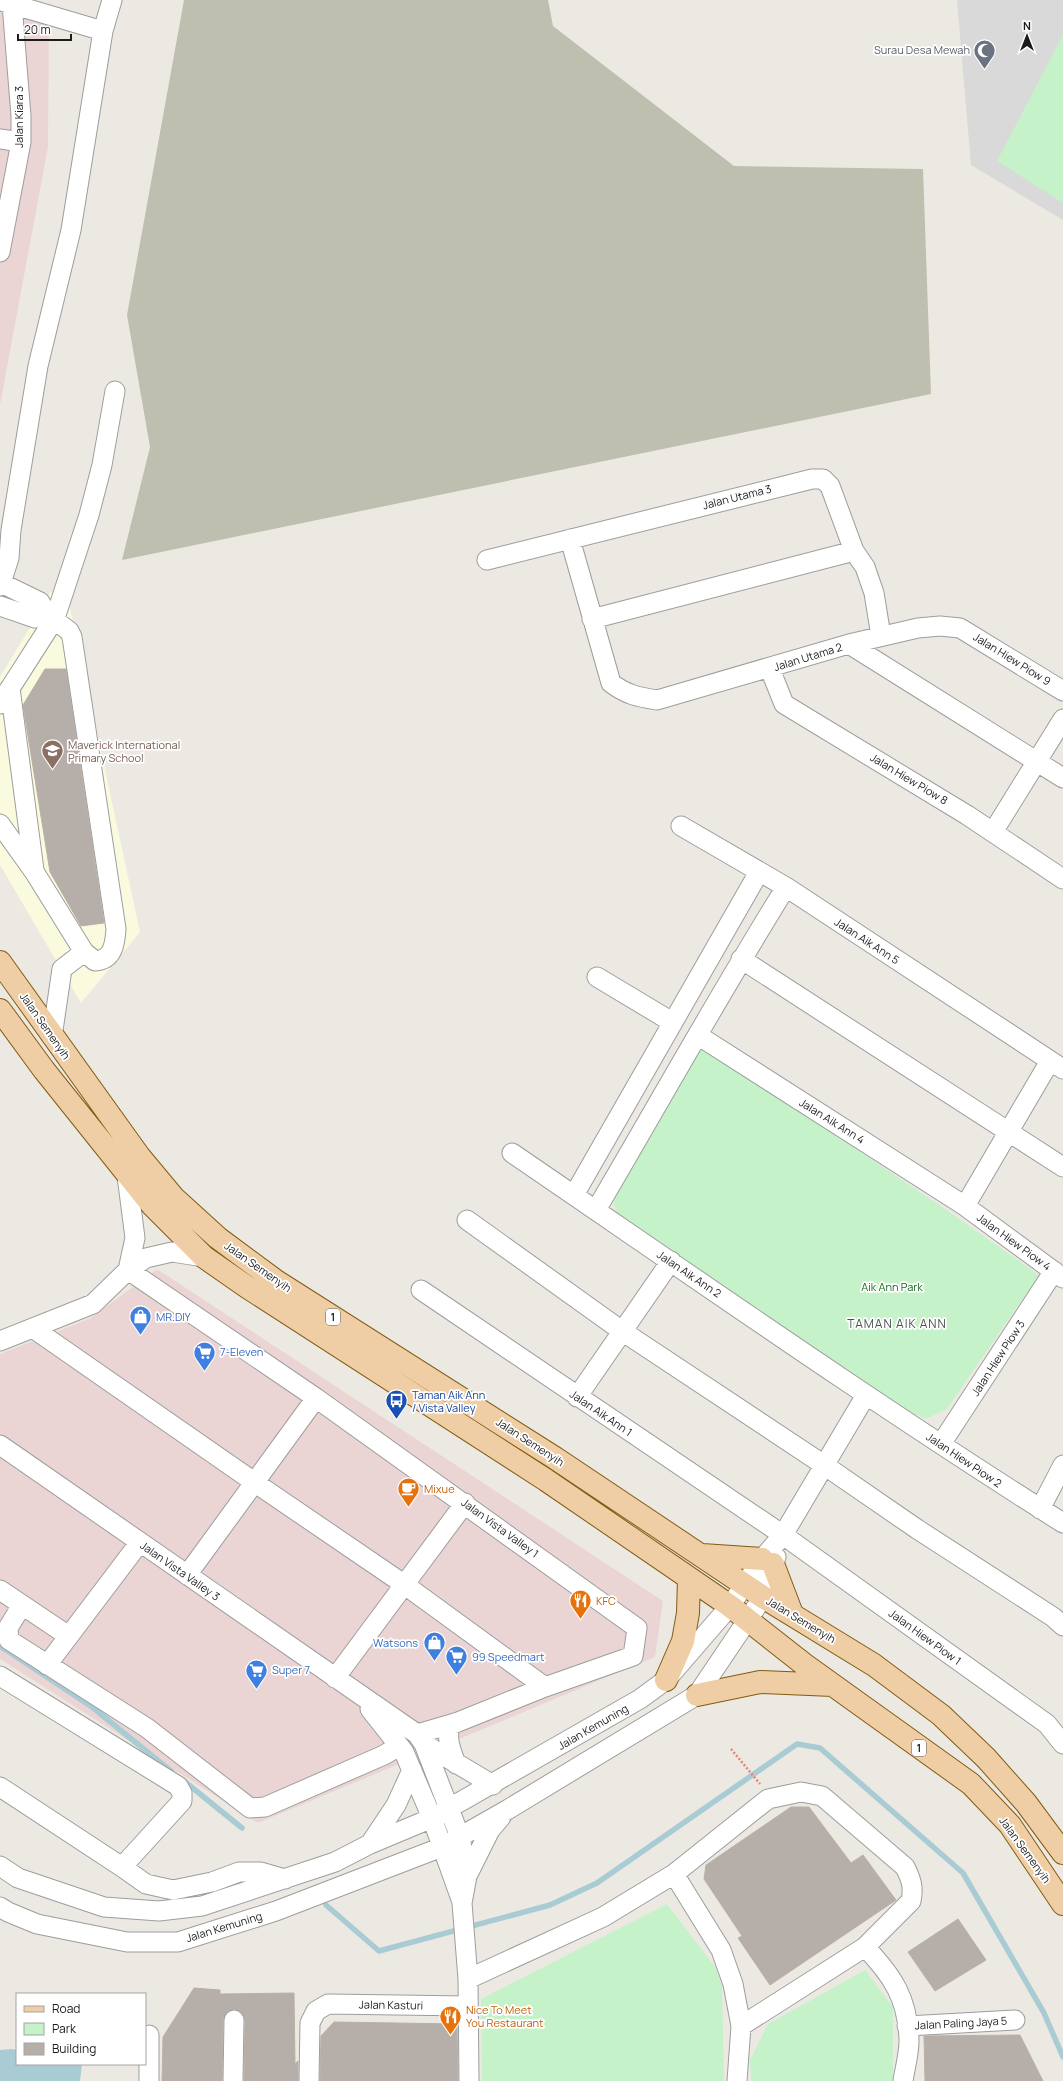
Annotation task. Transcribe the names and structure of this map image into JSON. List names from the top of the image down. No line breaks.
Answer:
{"streets":{"main road":["Jalan Semenyih","1"],"street":["Jalan Kiara 3","Jalan Utama 3","Jalan Utama 2","Jalan Hiew Piow 9","Jalan Hiew Piow 8","Jalan Aik Ann 5","Jalan Aik Ann 4","Jalan Hiew Piow 4","Jalan Aik Ann 2","Jalan Hiew Piow 3","Jalan Aik Ann 1","Jalan Hiew Piow 2","Jalan Vista Valley 1","Jalan Vista Valley 3","Jalan Hiew Piow 1","Jalan Kemuning","Jalan Kasturi","Jalan Paling Jaya 5"]},"crossings":[["Jalan Utama 3","Jalan Utama 2"],["Jalan Utama 2","Jalan Hiew Piow 9"],["Jalan Utama 2","Jalan Hiew Piow 8"],["Jalan Semenyih","Jalan Kemuning"],["Jalan Aik Ann 4","Jalan Hiew Piow 4"],["Jalan Hiew Piow 4","Jalan Hiew Piow 3"],["Jalan Aik Ann 2","Jalan Hiew Piow 2"],["Jalan Aik Ann 2","Jalan Kemuning"],["Jalan Hiew Piow 3","Jalan Hiew Piow 2"],["Jalan Aik Ann 1","Jalan Hiew Piow 1"],["Jalan Aik Ann 1","Jalan Kemuning"],["Jalan Hiew Piow 2","Jalan Kemuning"],["Jalan Vista Valley 1","Jalan Vista Valley 3"],["Jalan Vista Valley 3","Jalan Kemuning"],["Jalan Hiew Piow 1","Jalan Kemuning"]],"districts":["TAMAN AIK ANN"],"parks":["Aik Ann Park"],"places":{"mosque":["Surau Desa Mewah"],"school or university":["Maverick International Primary School"],"shop":["MR.DIY","Watsons"],"supermarket":["7-Eleven","99 Speedmart","Super 7"],"bus stop":["Taman Aik Ann / Vista Valley"],"cafe":["Mixue"],"restaurant":["KFC","Nice To Meet You Restaurant"]},"legend":["Road","Park","Building"],"scale_bar":"20 m","north":"top"}
